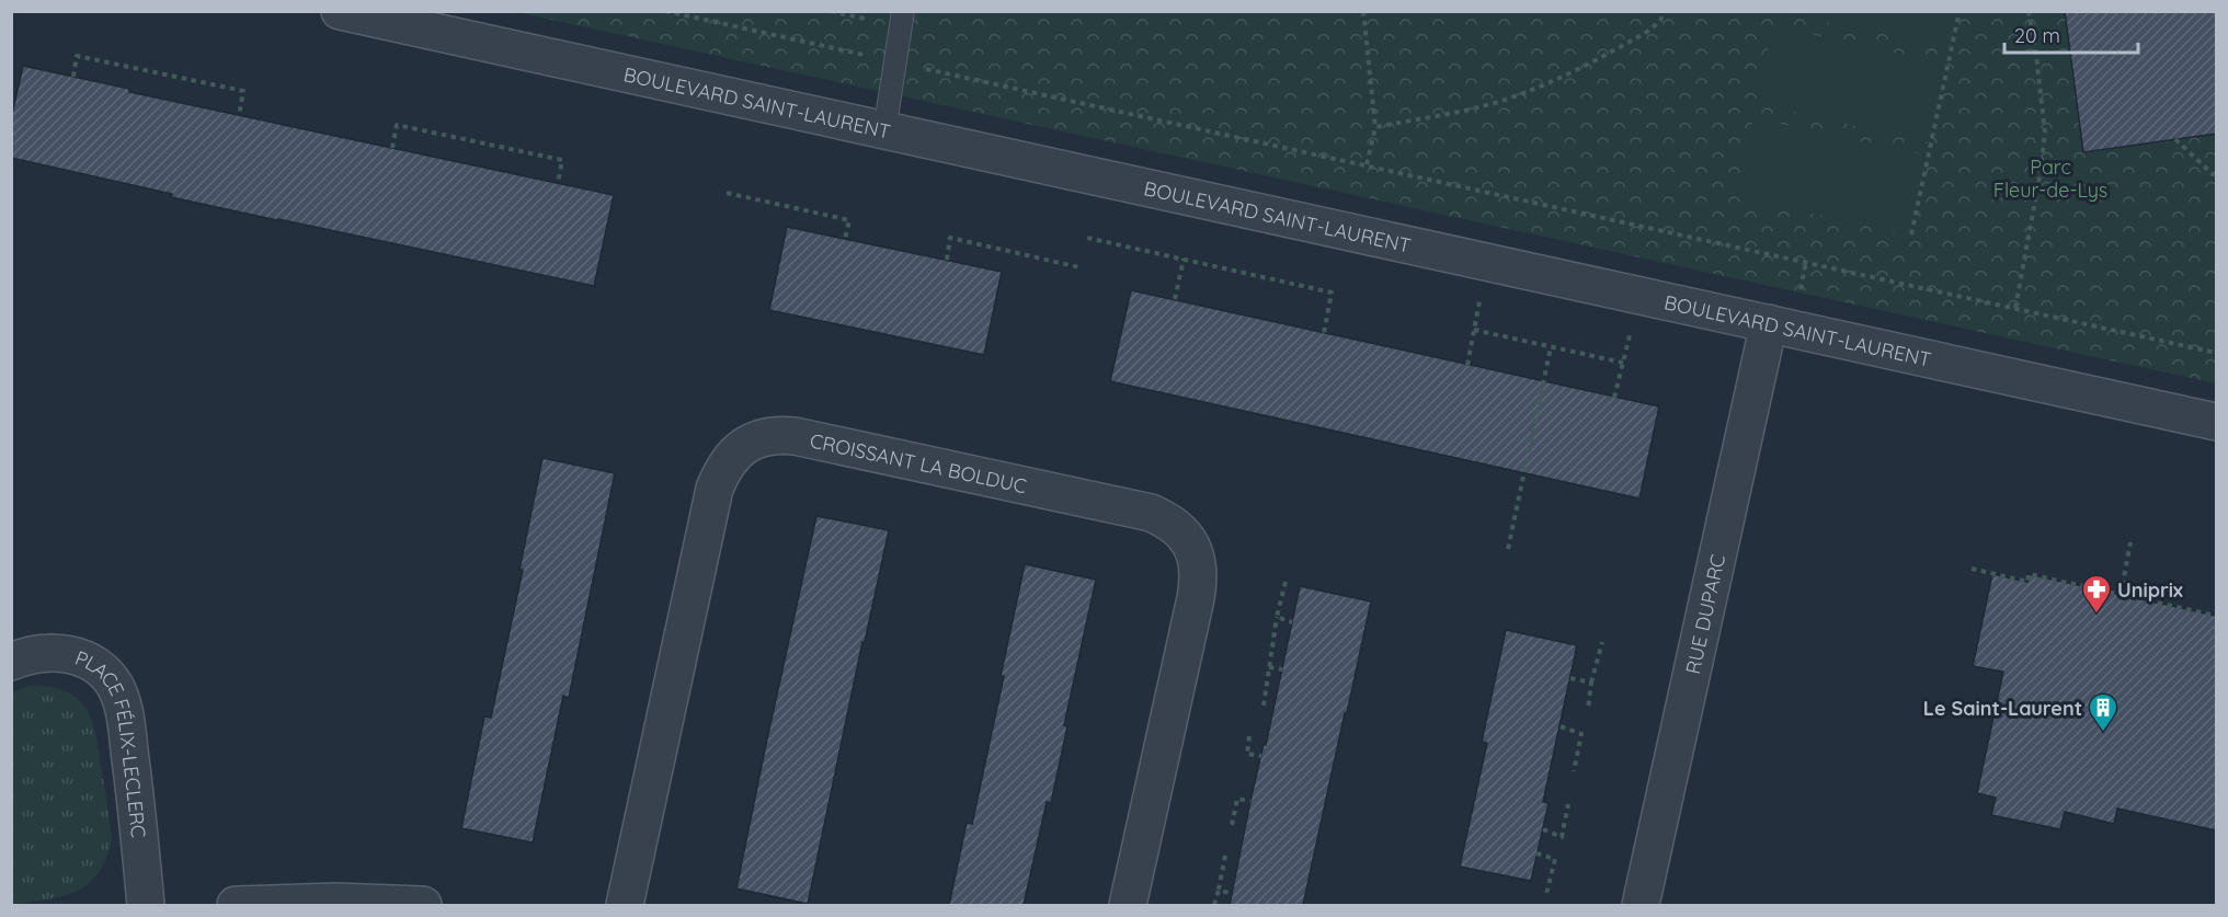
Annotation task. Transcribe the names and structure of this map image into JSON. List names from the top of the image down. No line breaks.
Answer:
{"streets":{"street":["BOULEVARD SAINT-LAURENT","CROISSANT LA BOLDUC","RUE DUPARC","PLACE FÉLIX-LECLERC"]},"crossings":[["BOULEVARD SAINT-LAURENT","RUE DUPARC"]],"parks":["Parc Fleur-de-Lys"],"places":{"pharmacy":["Uniprix"],"building":["Le Saint-Laurent"]},"scale_bar":"20 m"}
